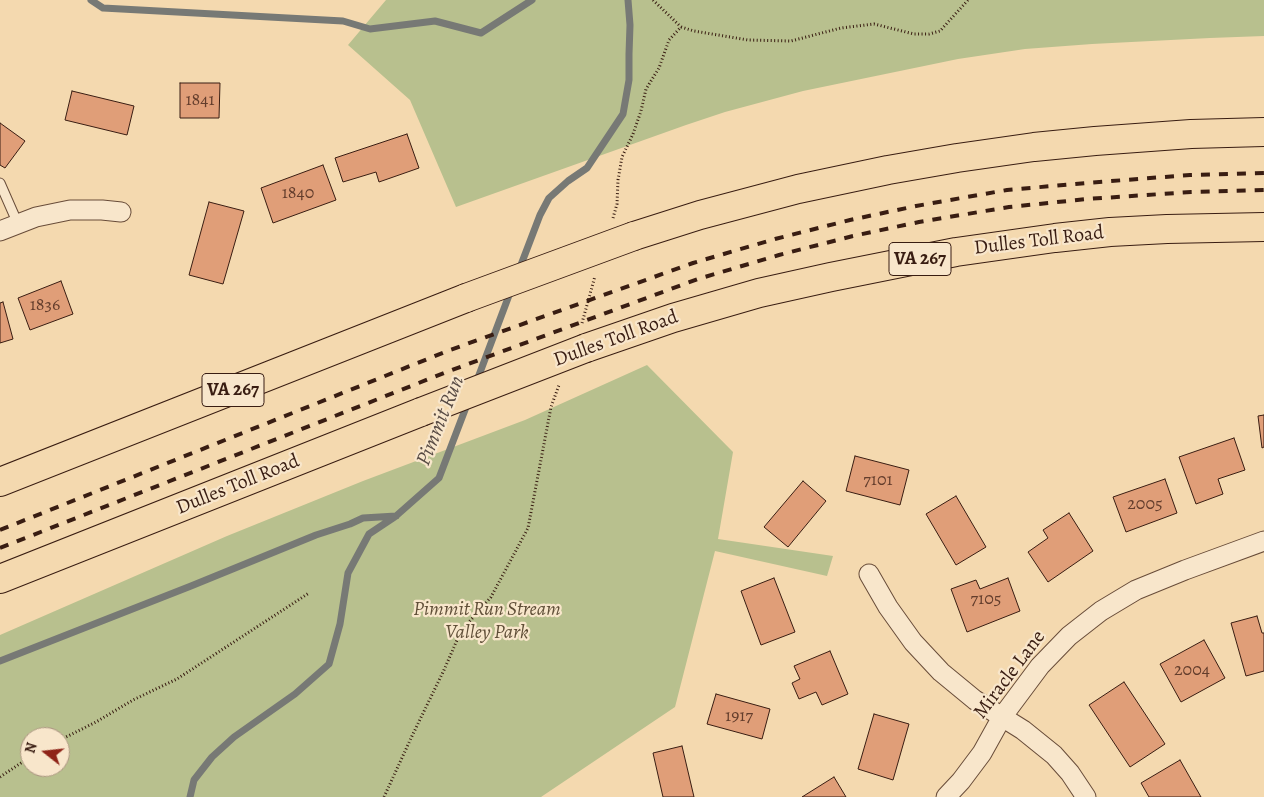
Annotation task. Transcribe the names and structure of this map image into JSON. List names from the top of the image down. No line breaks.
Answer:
{"streets":{"highway":["Dulles Toll Road","VA 267"],"street":["Miracle Lane"]},"water":["Pimmit Run"],"parks":["Pimmit Run Stream Valley Park"],"house_numbers":["1841","1840","1836","7101","2005","7105","2004","1917"],"north":"left"}
